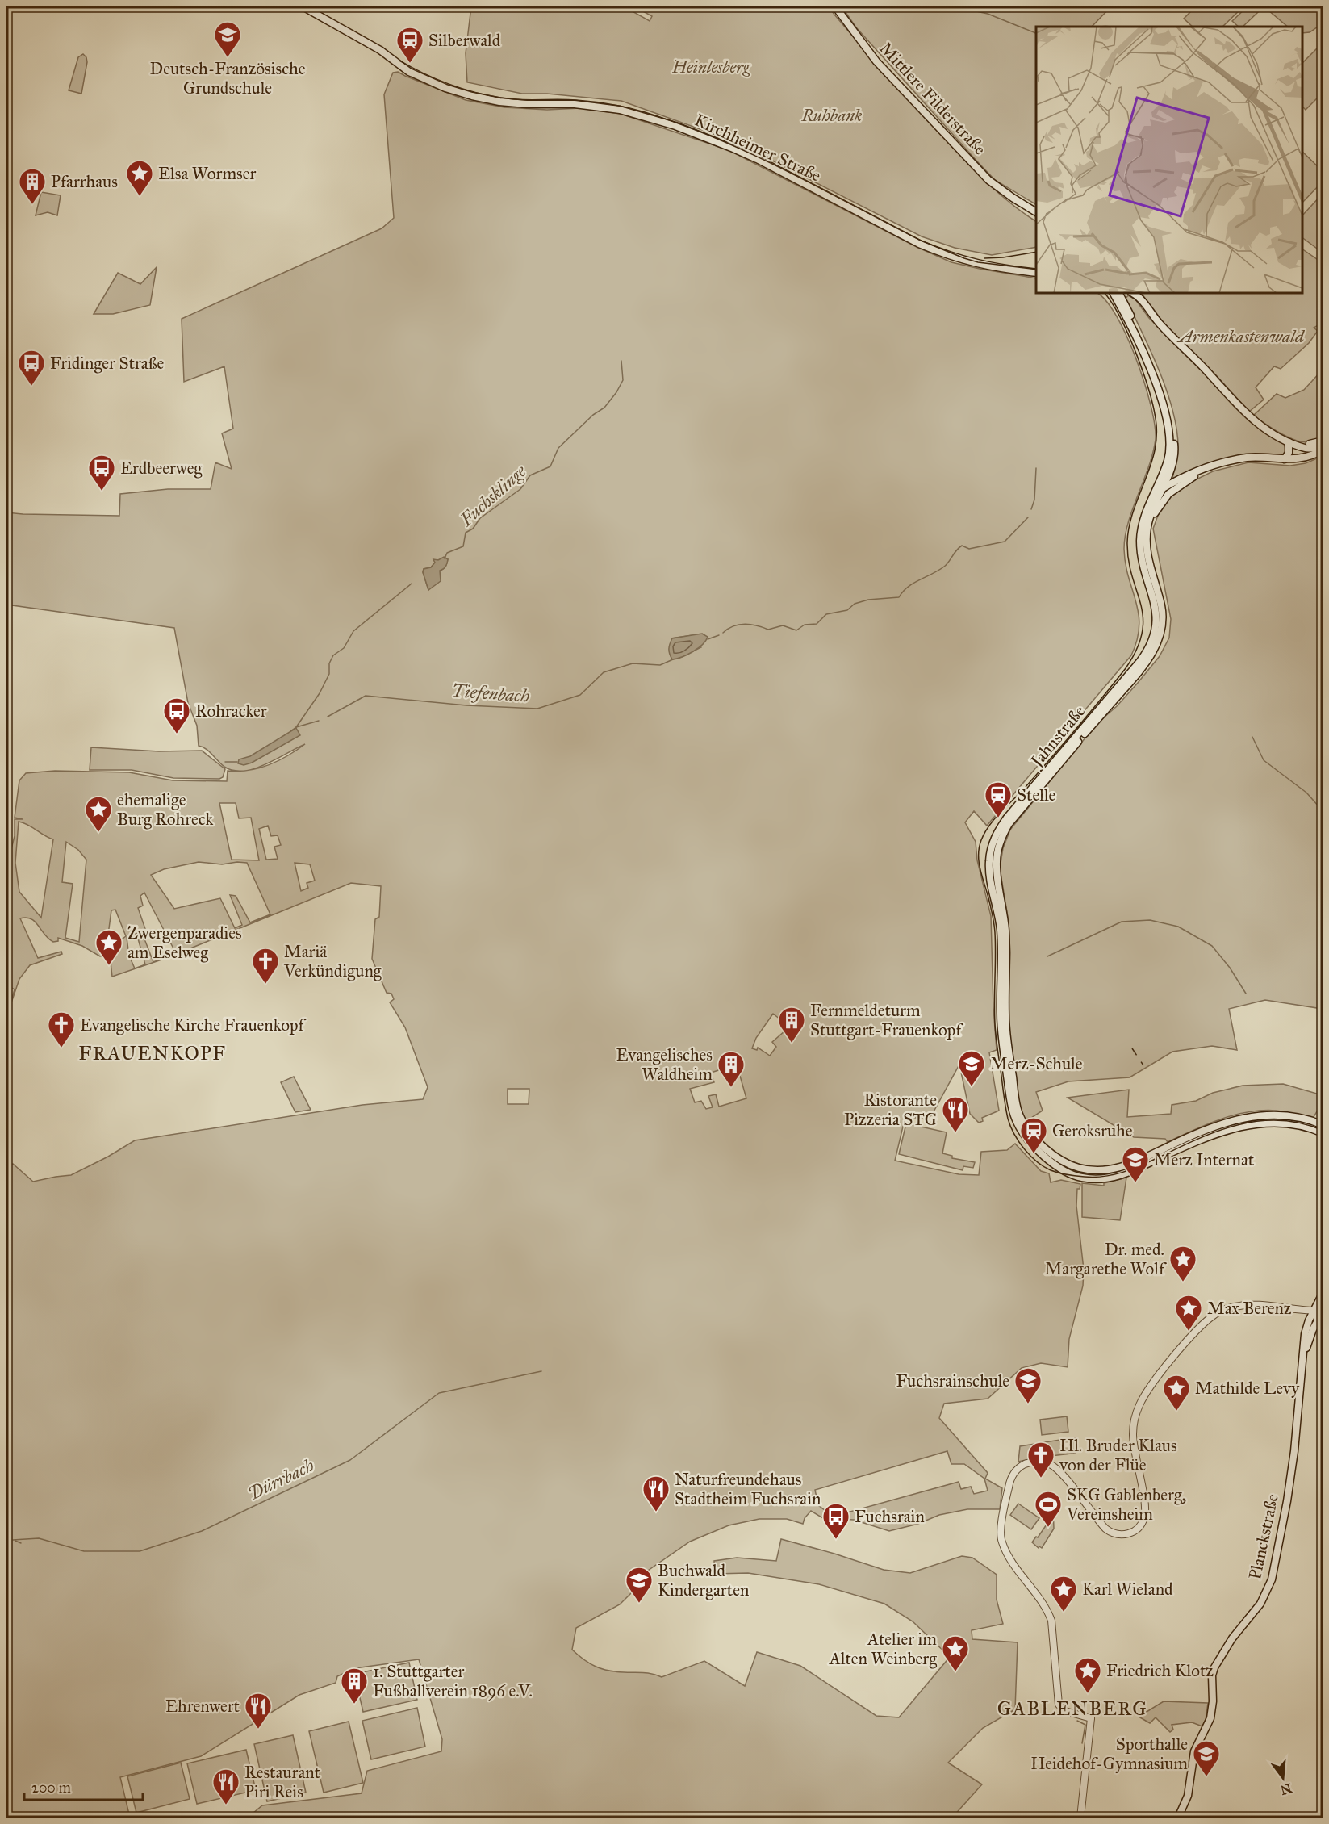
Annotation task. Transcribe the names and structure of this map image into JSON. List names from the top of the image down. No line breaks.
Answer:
{"streets":{"main road":["Mittlere Filderstraße","Kirchheimer Straße","Jahnstraße","Planckstraße"]},"districts":["FRAUENKOPF","GABLENBERG"],"water":["Fuchsklinge","Tiefenbach","Dürrbach"],"parks":["Heinlesberg","Ruhbank","Armenkastenwald"],"places":{"school or university":["Deutsch-Französische Grundschule","Merz-Schule","Merz Internat","Fuchsrainschule","Buchwald Kindergarten","Sporthalle Heidehof-Gymnasium"],"station":["Silberwald","Stelle","Geroksruhe"],"place":["Elsa Wormser","ehemalige Burg Rohreck","Zwergenparadies am Eselweg","Dr. med. Margarethe Wolf","Max Berenz","Mathilde Levy","Karl Wieland","Atelier im Alten Weinberg","Friedrich Klotz"],"building":["Pfarrhaus","Fernmeldeturm Stuttgart-Frauenkopf","Evangelisches Waldheim","1. Stuttgarter Fußballverein 1896 e.V."],"bus stop":["Fridinger Straße","Erdbeerweg","Rohracker","Fuchsrain"],"church":["Mariä Verkündigung","Evangelische Kirche Frauenkopf","Hl. Bruder Klaus von der Flüe"],"restaurant":["Ristorante Pizzeria STG","Naturfreundehaus Stadtheim Fuchsrain","Ehrenwert","Restaurant Piri Reis"],"sports":["SKG Gablenberg, Vereinsheim"]},"scale_bar":"200 m","north":"bottom"}
